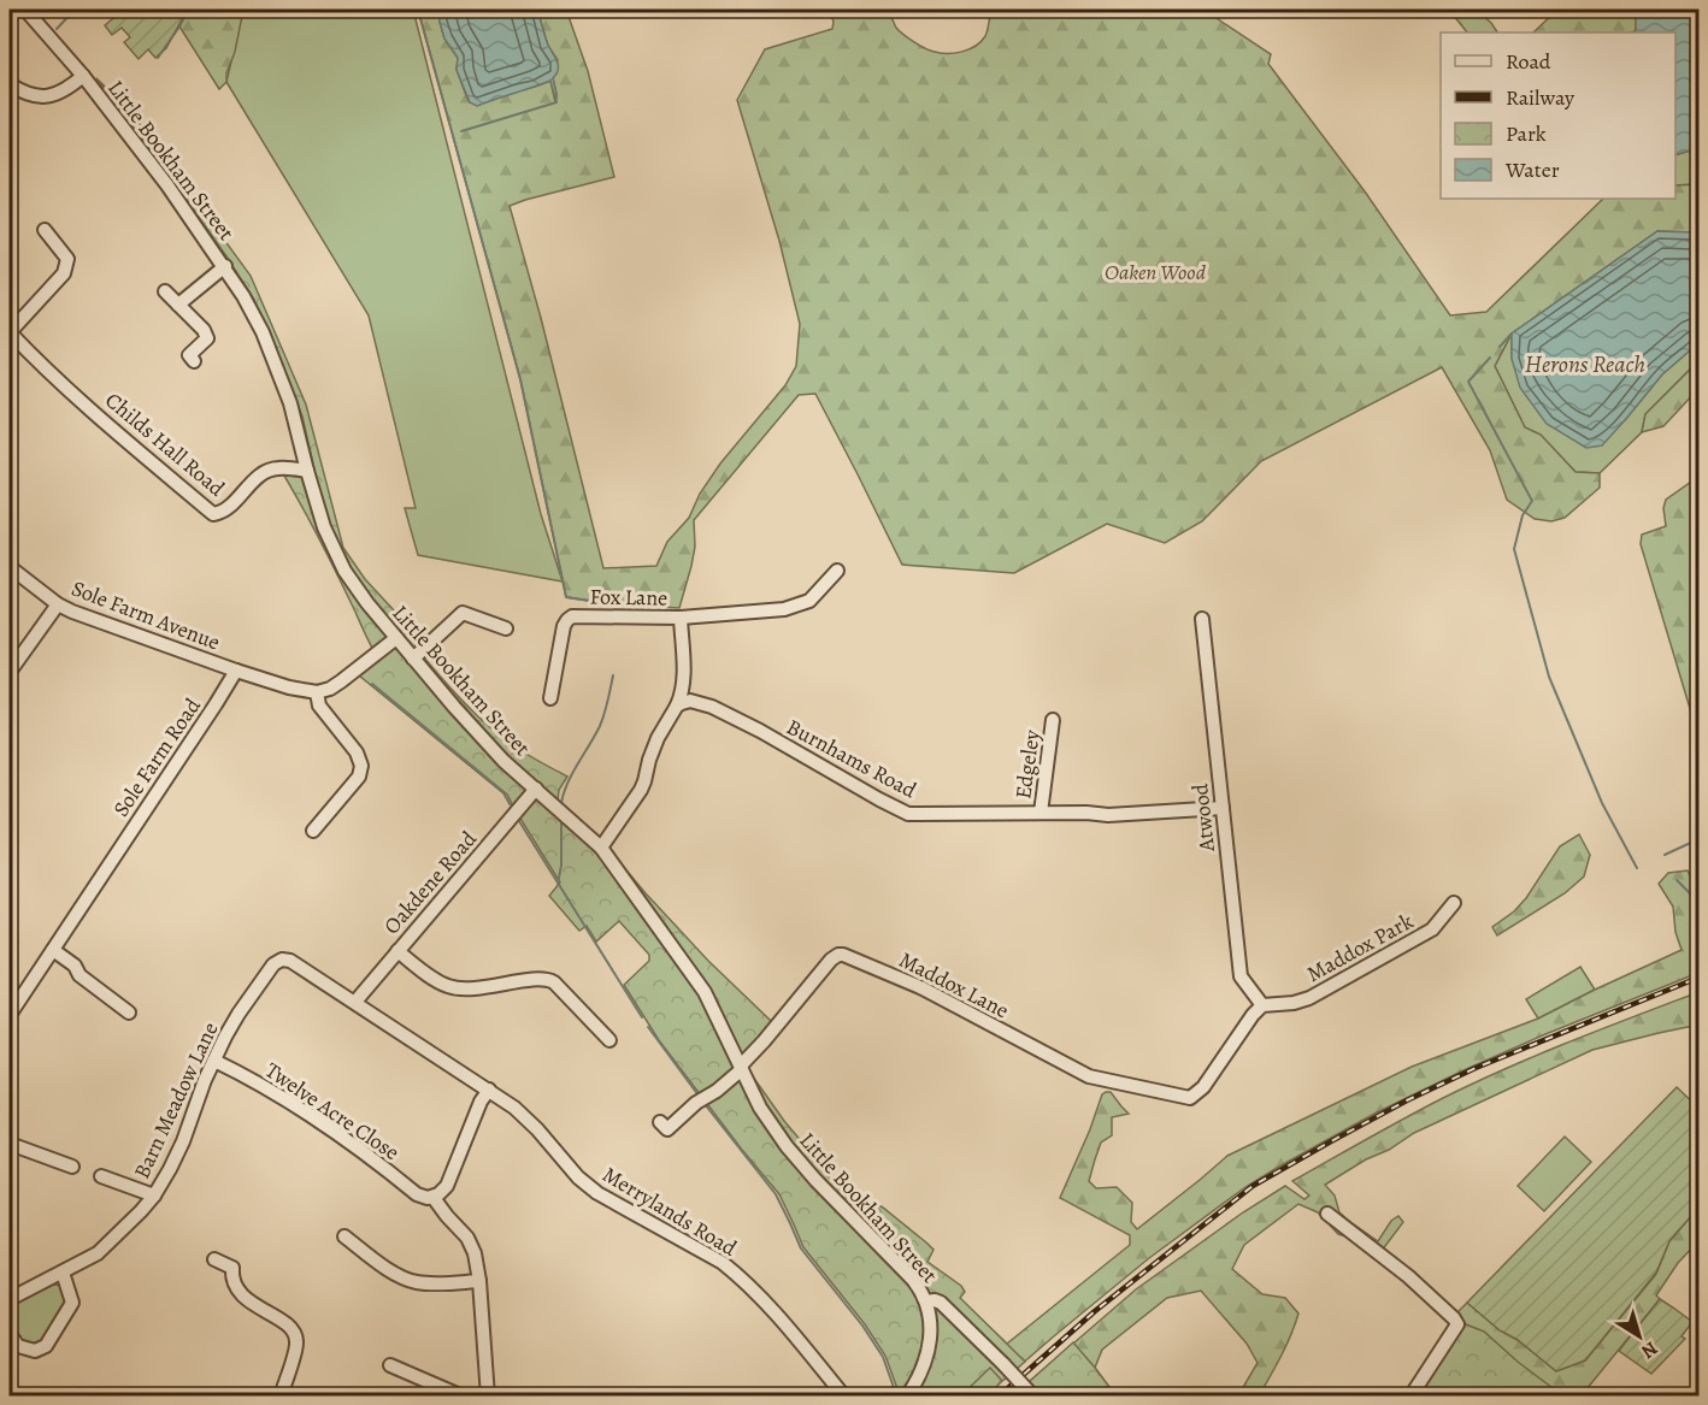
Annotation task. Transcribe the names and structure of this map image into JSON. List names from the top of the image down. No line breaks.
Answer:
{"streets":{"street":["Little Bookham Street","Childs Hall Road","Fox Lane","Sole Farm Avenue","Sole Farm Road","Burnhams Road","Edgeley","Atwood","Oakdene Road","Maddox Park","Maddox Lane","Barn Meadow Lane","Twelve Acre Close","Merrylands Road"]},"crossings":[["Little Bookham Street","Childs Hall Road"],["Little Bookham Street","Oakdene Road"],["Little Bookham Street","Maddox Lane"],["Fox Lane","Burnhams Road"],["Sole Farm Avenue","Sole Farm Road"],["Burnhams Road","Edgeley"],["Burnhams Road","Atwood"],["Atwood","Maddox Park"],["Atwood","Maddox Lane"],["Oakdene Road","Barn Meadow Lane"],["Oakdene Road","Merrylands Road"],["Maddox Park","Maddox Lane"],["Barn Meadow Lane","Twelve Acre Close"],["Barn Meadow Lane","Merrylands Road"]],"water":["Herons Reach"],"parks":["Oaken Wood"],"legend":["Road","Railway","Park","Water"],"north":"bottom right"}
